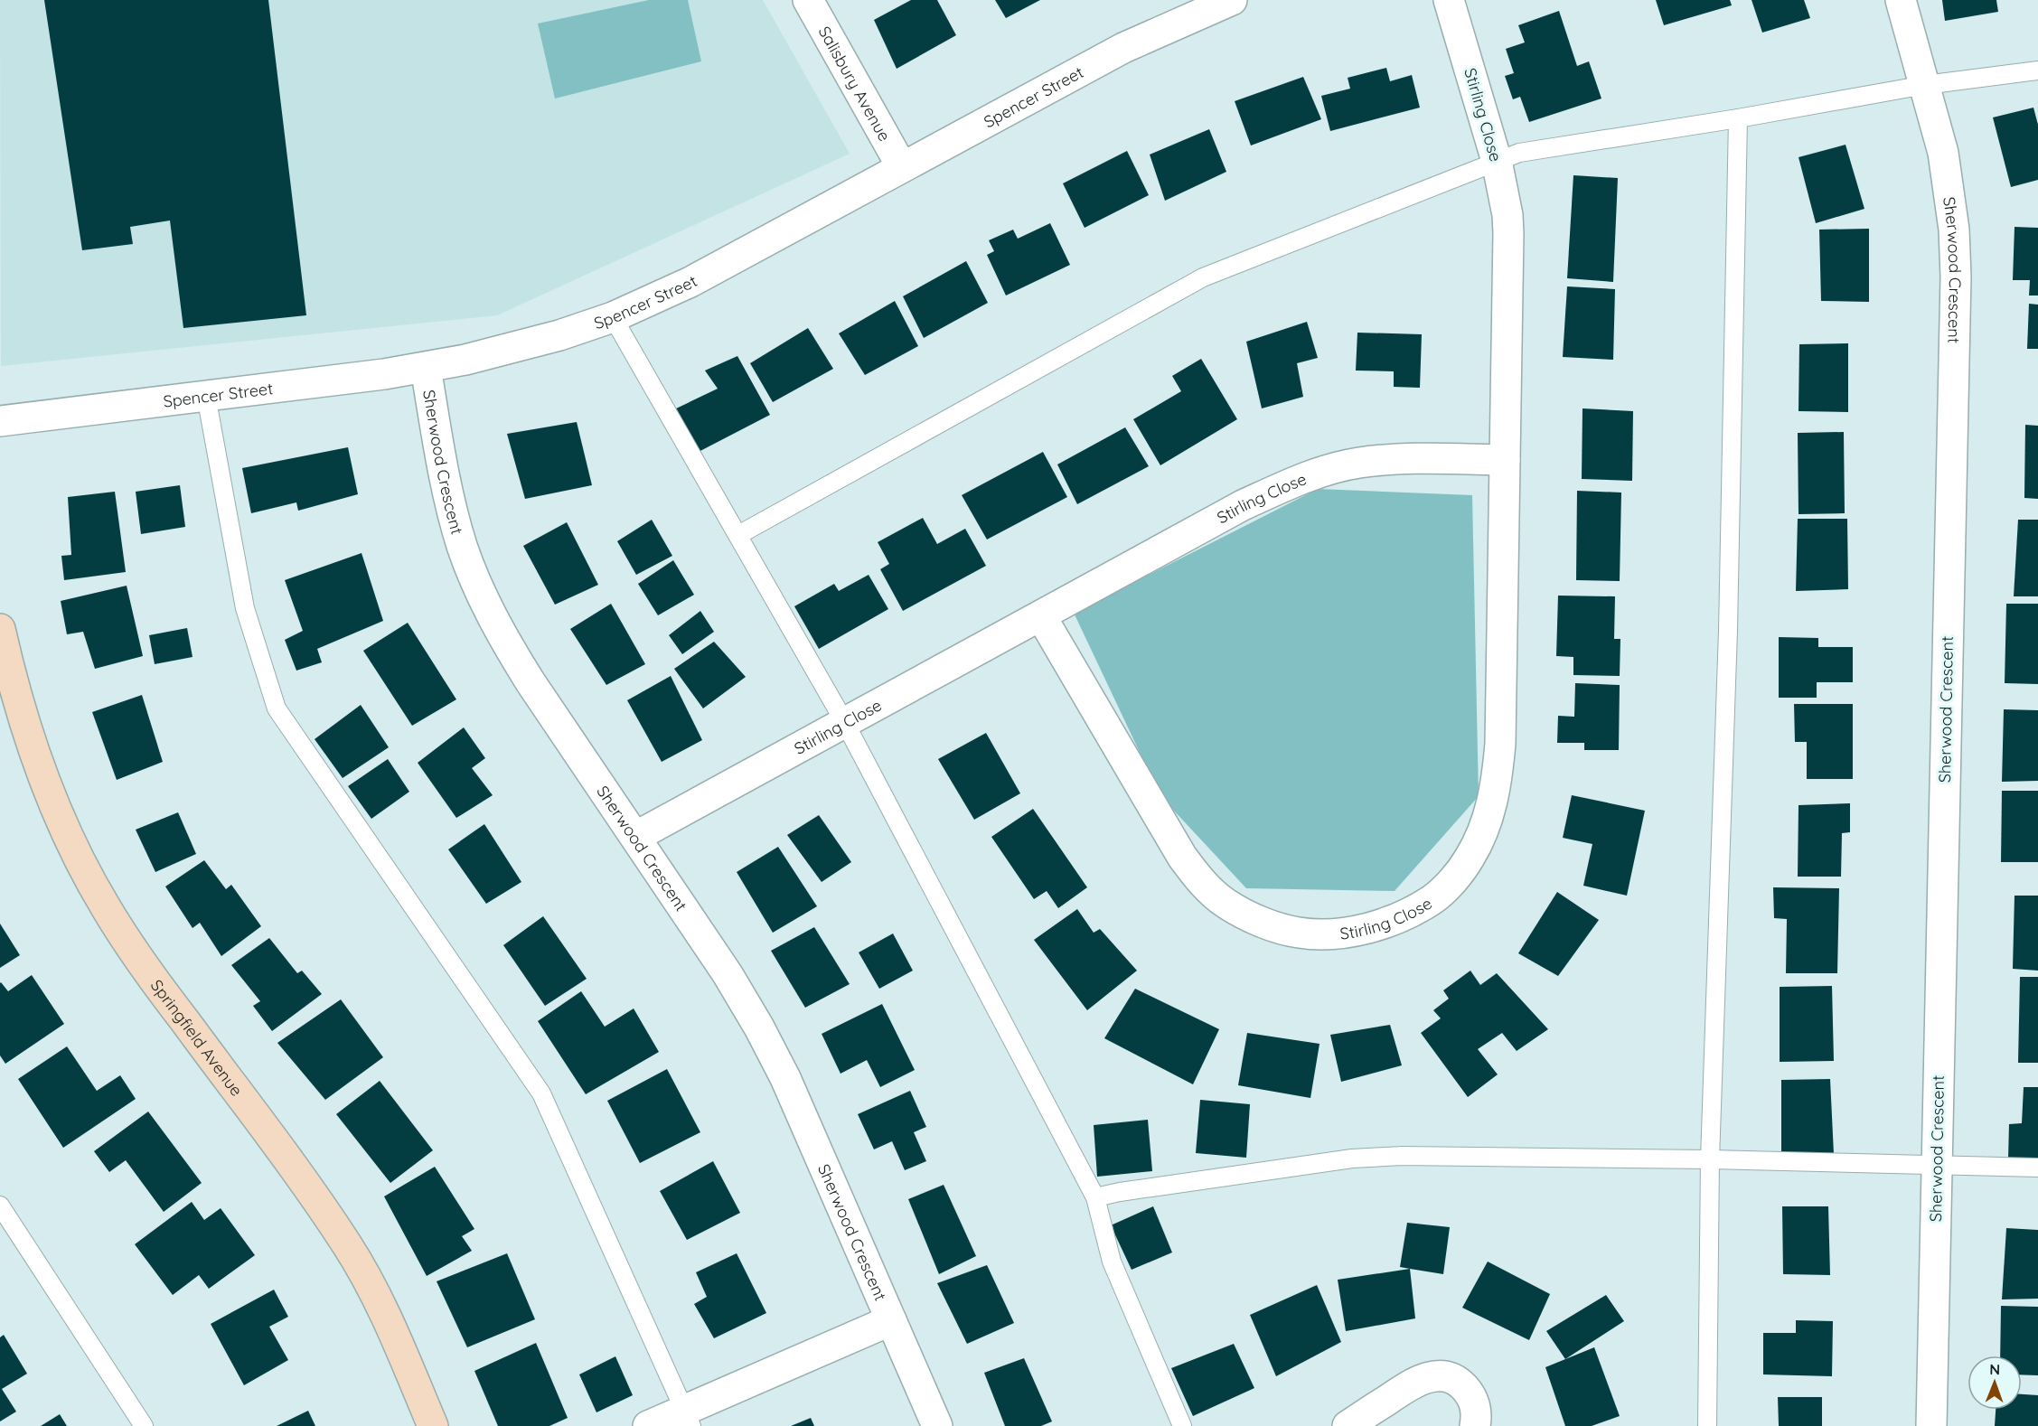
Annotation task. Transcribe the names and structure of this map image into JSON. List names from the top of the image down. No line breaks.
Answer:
{"streets":{"street":["Salisbury Avenue","Spencer Street","Stirling Close","Sherwood Crescent","Springfield Avenue"]},"crossings":[["Salisbury Avenue","Spencer Street"],["Spencer Street","Sherwood Crescent"],["Stirling Close","Sherwood Crescent"]],"north":"top"}
